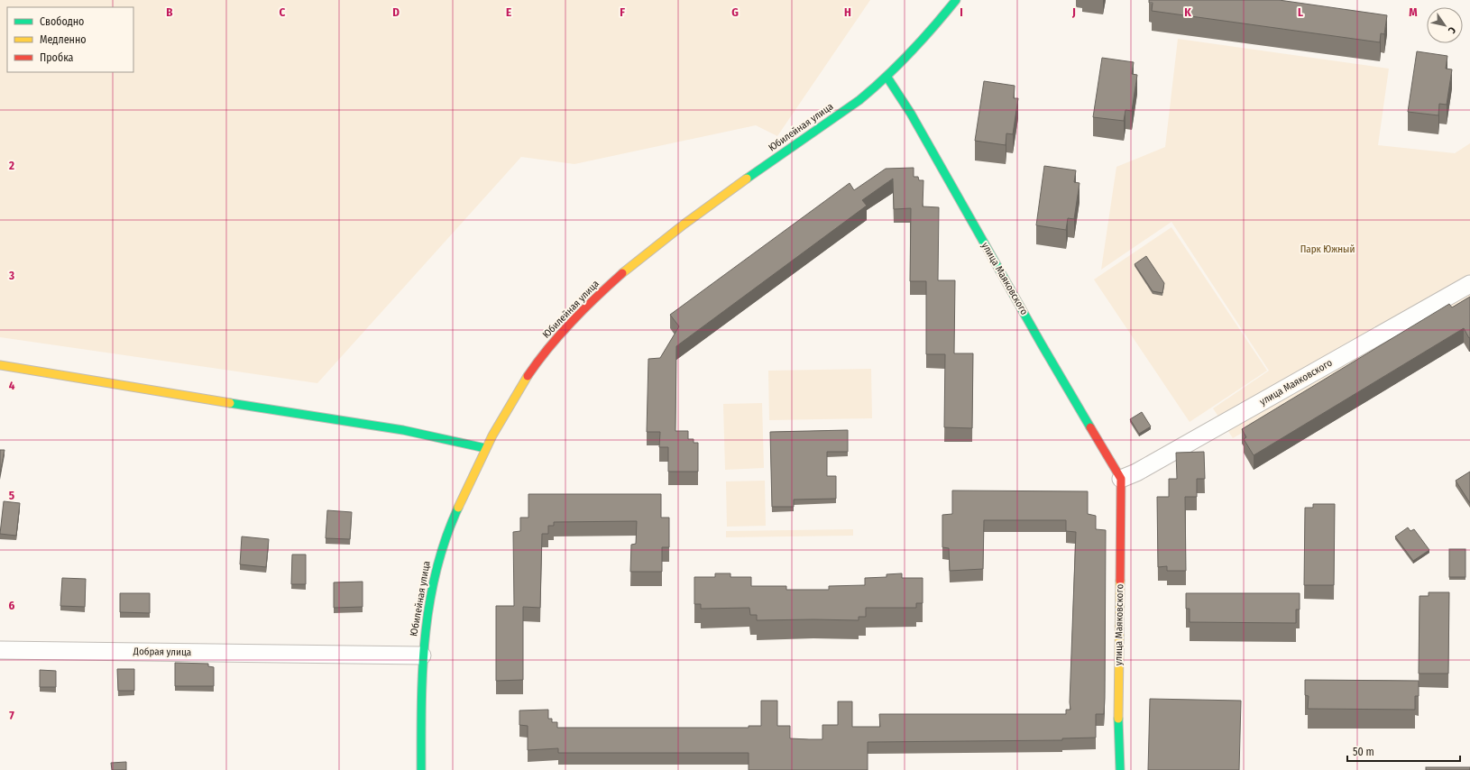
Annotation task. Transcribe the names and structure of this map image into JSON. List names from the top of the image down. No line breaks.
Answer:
{"streets":{"street":["Юбилейная улица","улица Маяковского","Добрая улица"]},"crossings":[["Юбилейная улица","улица Маяковского"],["Юбилейная улица","Добрая улица"]],"parks":["Парк Южный"],"legend":["Свободно","Медленно","Пробка"],"scale_bar":"50 m","north":"bottom right","grid":{"columns":["B","C","D","E","F","G","H","I","J","K","L","M"],"rows":["2","3","4","5","6","7"]}}
